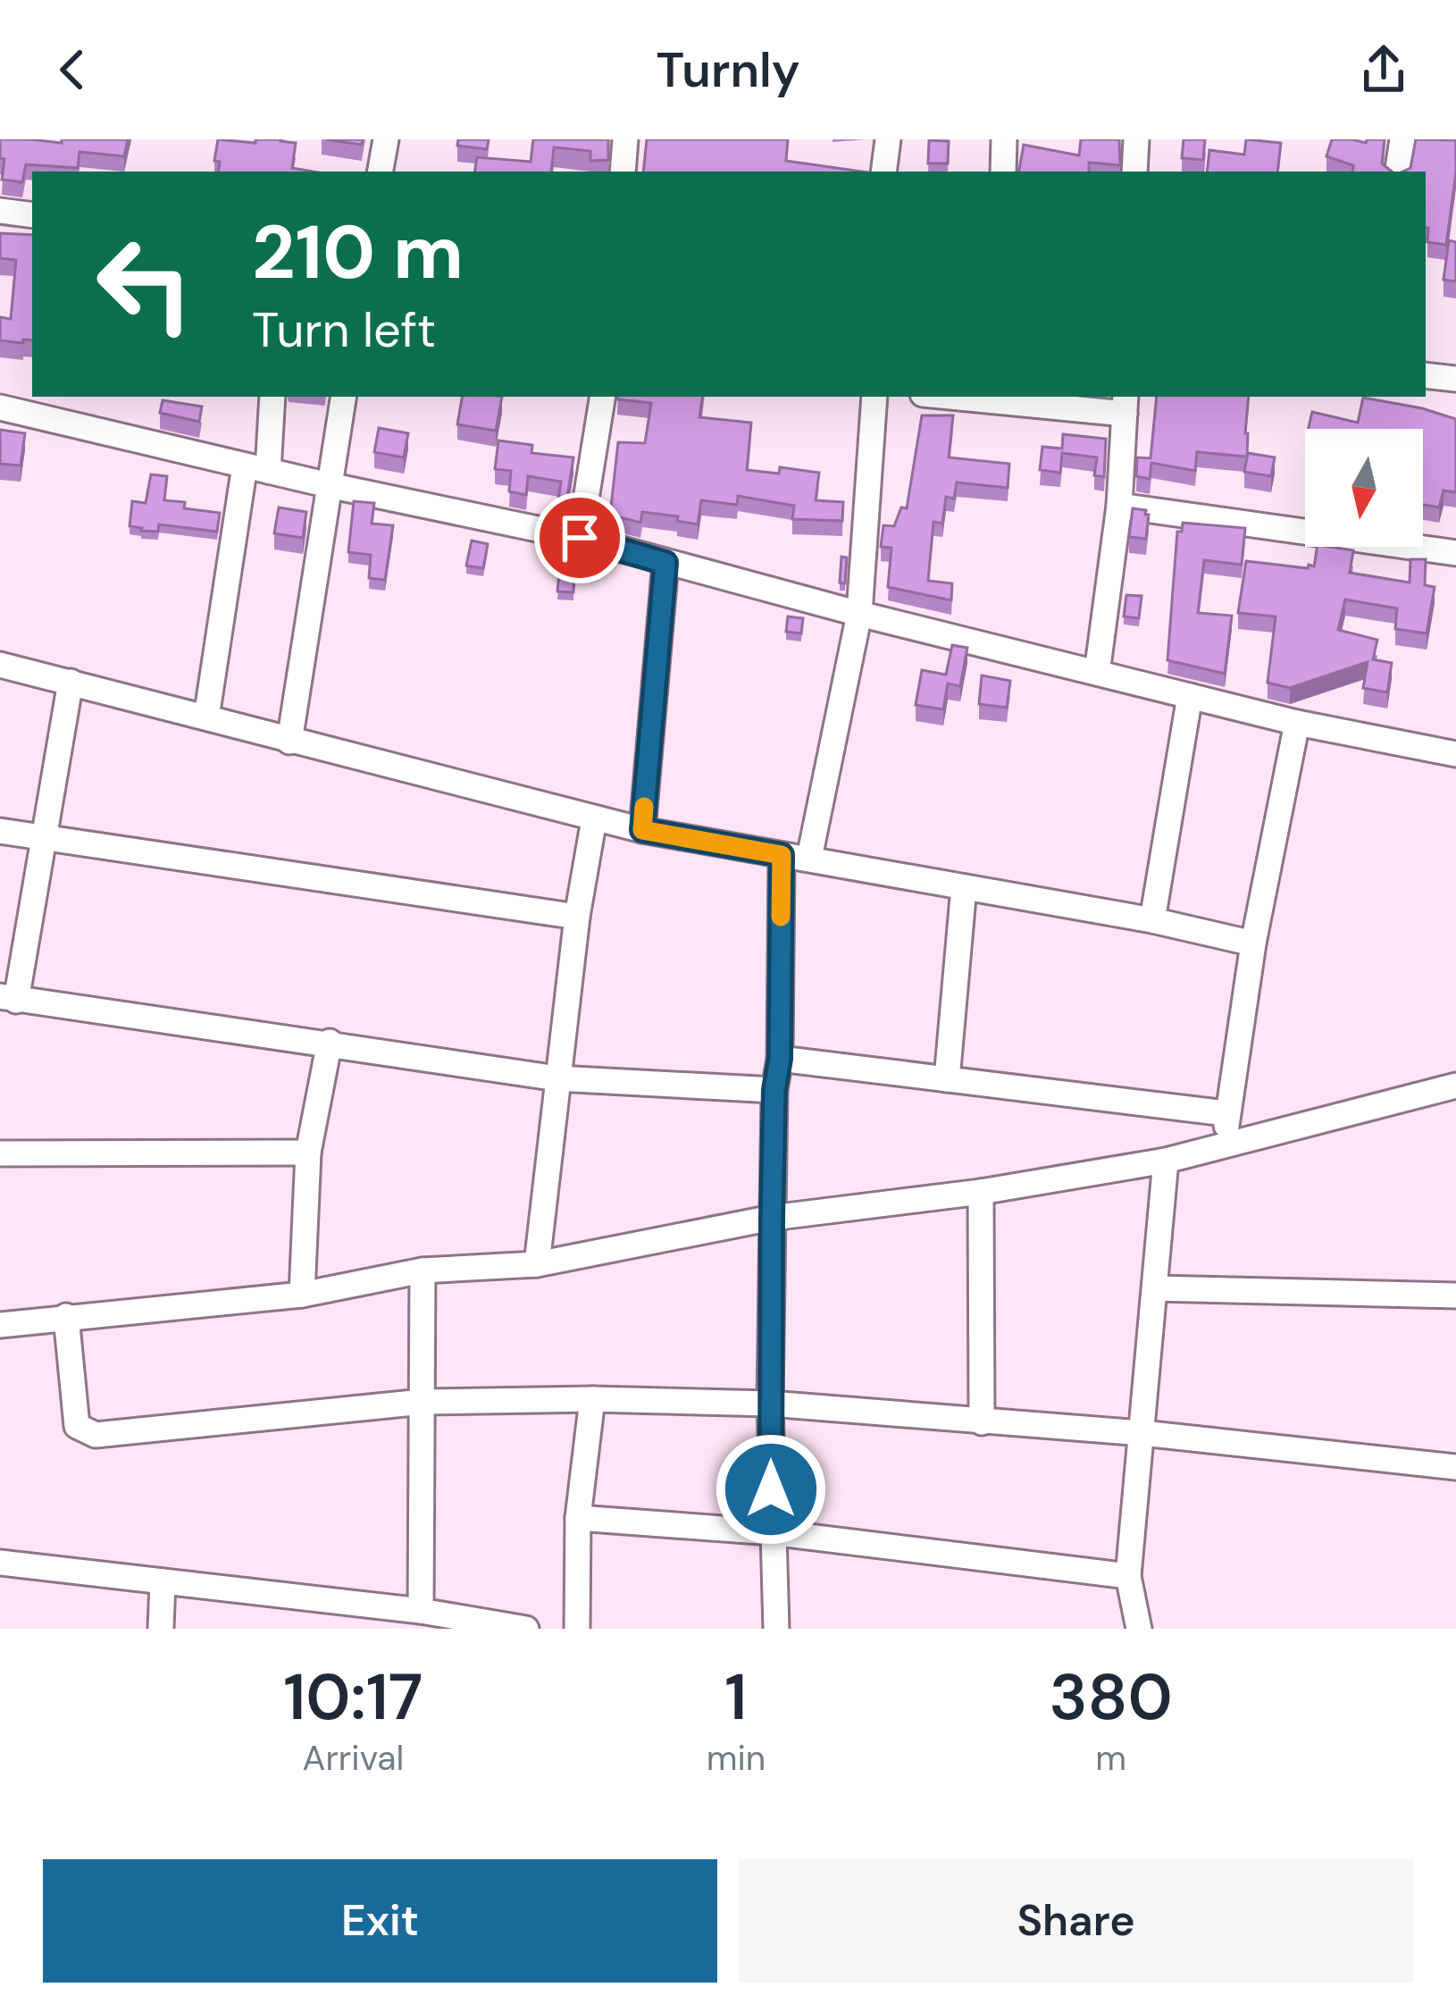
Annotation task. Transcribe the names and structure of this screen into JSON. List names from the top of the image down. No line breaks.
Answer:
{"north":"bottom","page":{"header":"Turnly","turn":["210 m","Turn left"],"eta":["10:17","Arrival","1","min","380","m"],"buttons":["Exit","Share"]}}
